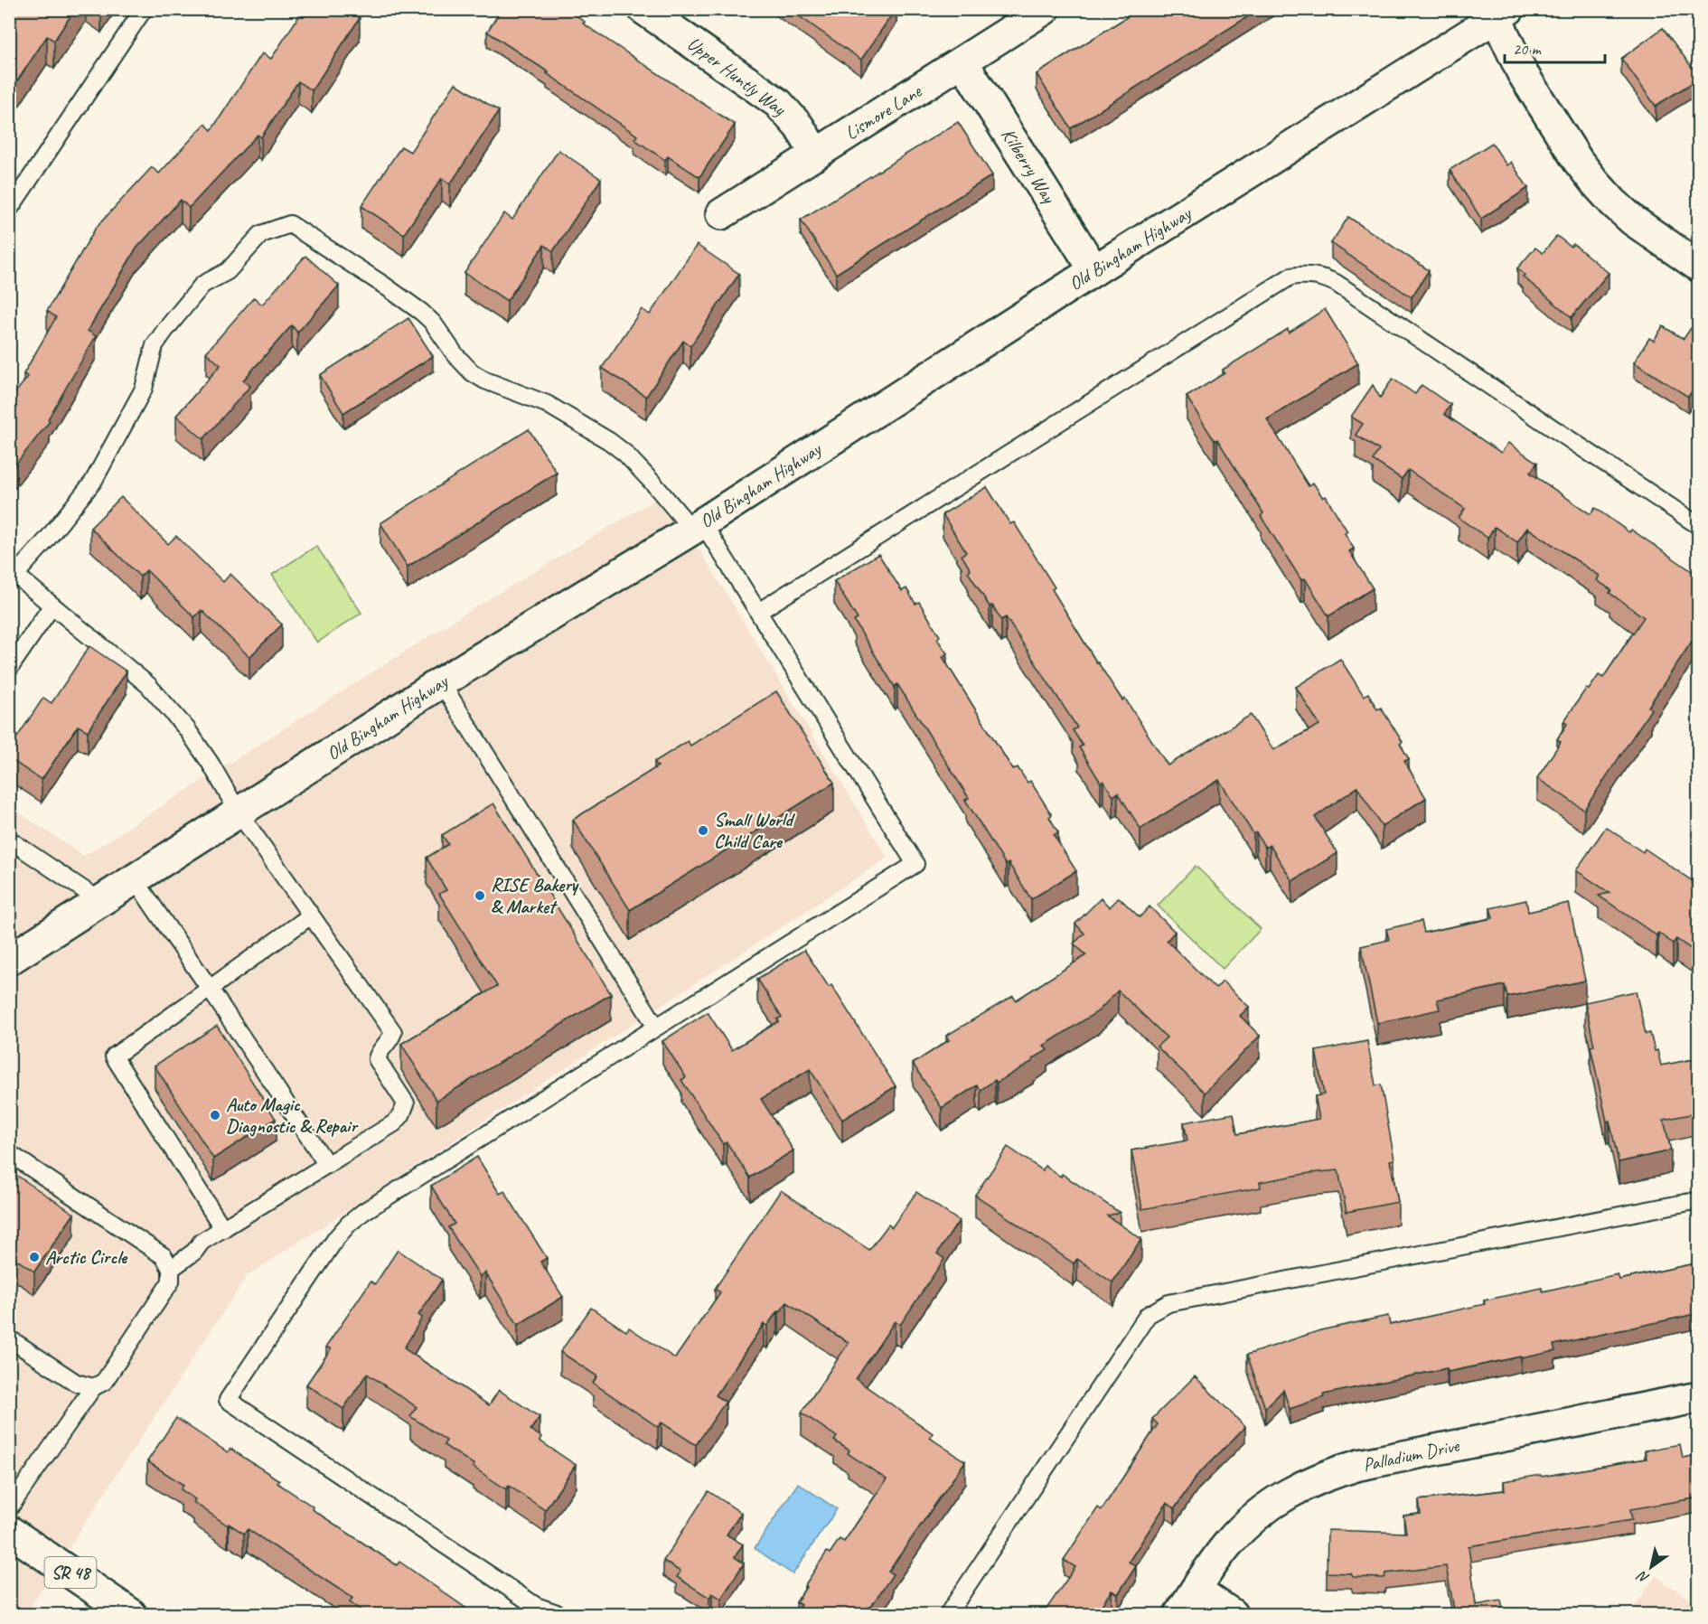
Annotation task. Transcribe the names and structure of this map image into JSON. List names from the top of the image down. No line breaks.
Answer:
{"streets":{"street":["Upper Huntly Way","Lismore Lane","Kilberry Way","Old Bingham Highway","Palladium Drive","SR 48"]},"crossings":[["Upper Huntly Way","Lismore Lane"],["Lismore Lane","Kilberry Way"],["Kilberry Way","Old Bingham Highway"]],"places":["Small World Child Care","RISE Bakery & Market","Auto Magic Diagnostic & Repair","Arctic Circle"],"scale_bar":"20 m","north":"bottom left"}
